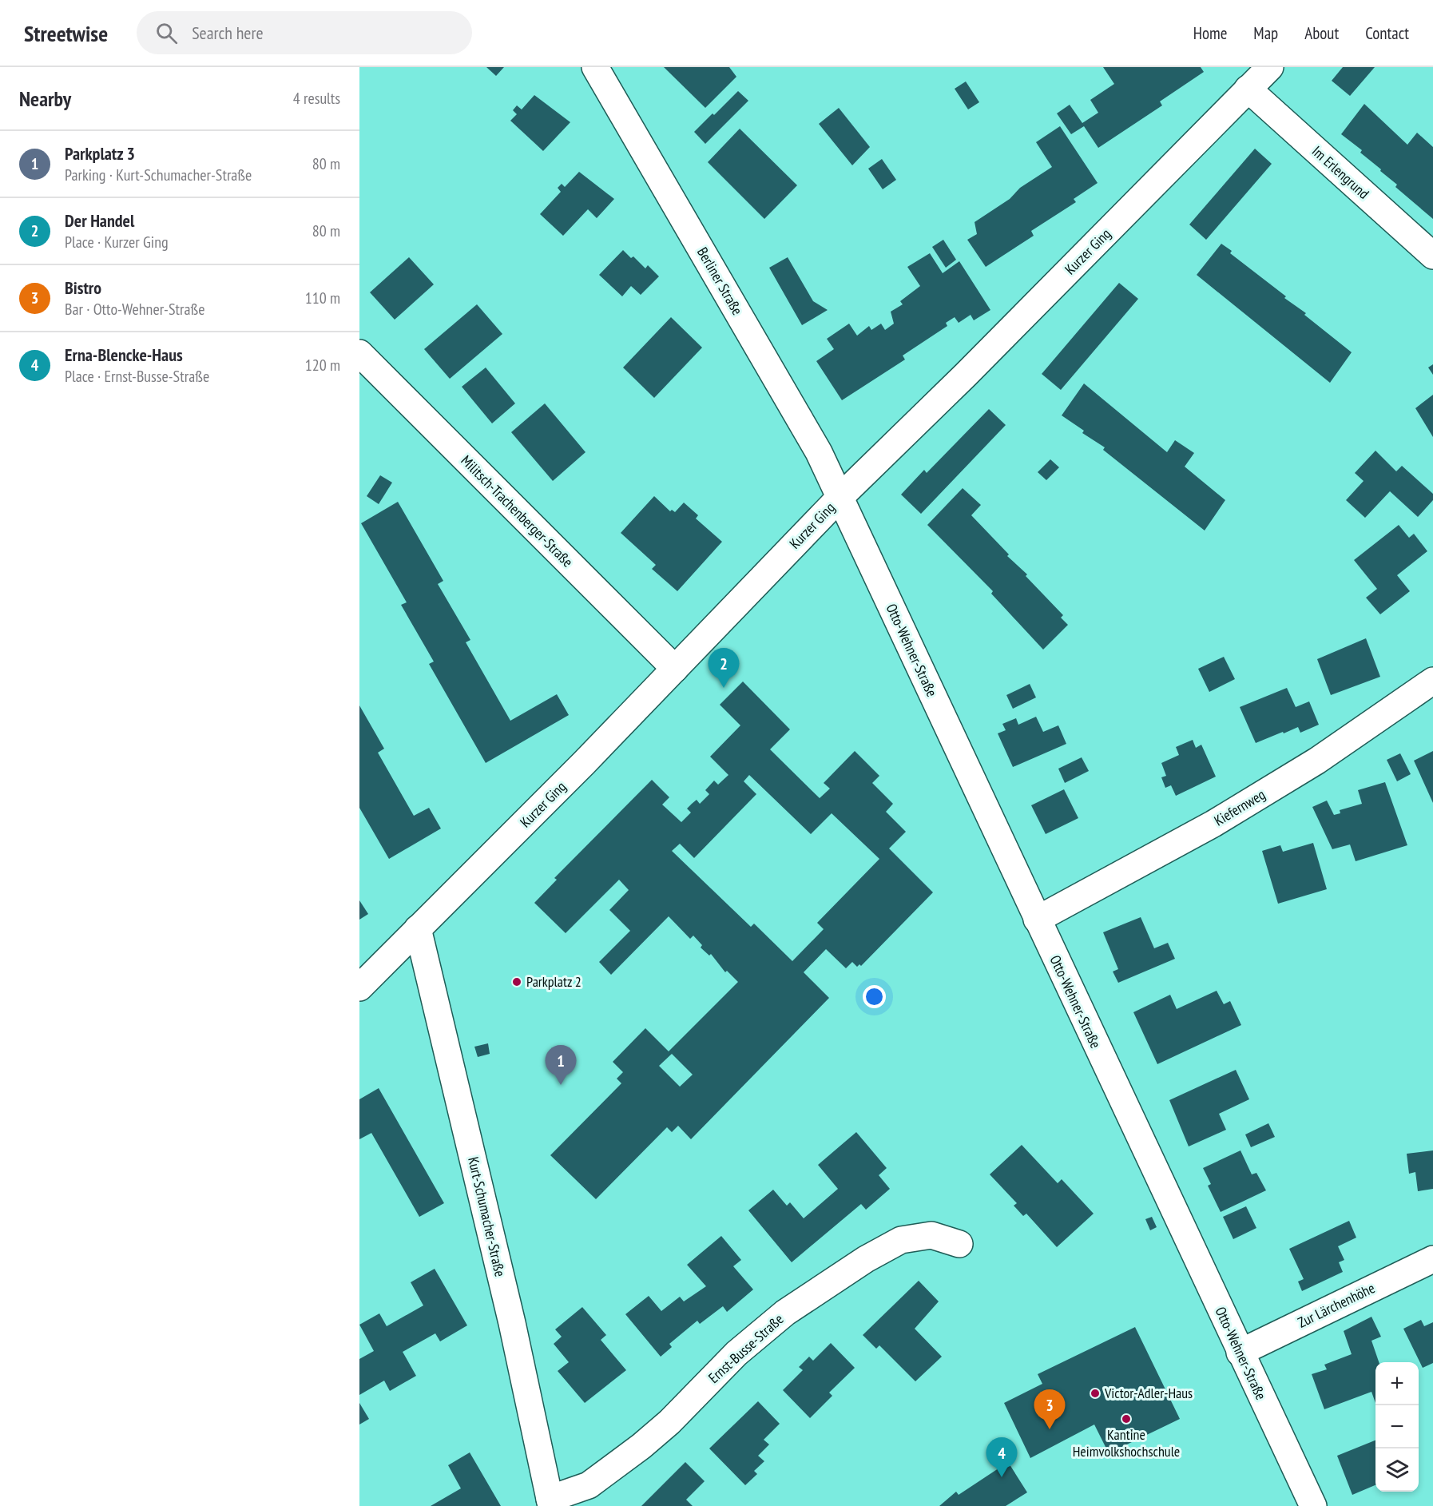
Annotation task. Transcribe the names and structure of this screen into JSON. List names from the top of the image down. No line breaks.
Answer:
{"streets":{"street":["Im Erlengrund","Kurzer Ging","Berliner Straße","Militsch-Trachenberger-Straße","Otto-Wehner-Straße","Kiefernweg","Kurt-Schumacher-Straße","Zur Lärchenhöhe","Ernst-Busse-Straße"]},"crossings":[["Im Erlengrund","Kurzer Ging"],["Kurzer Ging","Berliner Straße"],["Kurzer Ging","Militsch-Trachenberger-Straße"],["Kurzer Ging","Otto-Wehner-Straße"],["Kurzer Ging","Kurt-Schumacher-Straße"],["Berliner Straße","Otto-Wehner-Straße"],["Otto-Wehner-Straße","Kiefernweg"],["Otto-Wehner-Straße","Zur Lärchenhöhe"],["Kurt-Schumacher-Straße","Ernst-Busse-Straße"]],"places":["Parkplatz 2","Victor-Adler-Haus","Kantine Heimvolkshochschule"],"page":{"header":"Streetwise","search":"Search here","nav":["Home","Map","About","Contact"],"heading":["Nearby","4 results"],"list":[{"mark":"1","name":"Parkplatz 3","note":"Parking · Kurt-Schumacher-Straße","value":"80 m"},{"mark":"2","name":"Der Handel","note":"Place · Kurzer Ging","value":"80 m"},{"mark":"3","name":"Bistro","note":"Bar · Otto-Wehner-Straße","value":"110 m"},{"mark":"4","name":"Erna-Blencke-Haus","note":"Place · Ernst-Busse-Straße","value":"120 m"}],"pins":["2","1","3","4"],"map_buttons":["+","−"]}}
